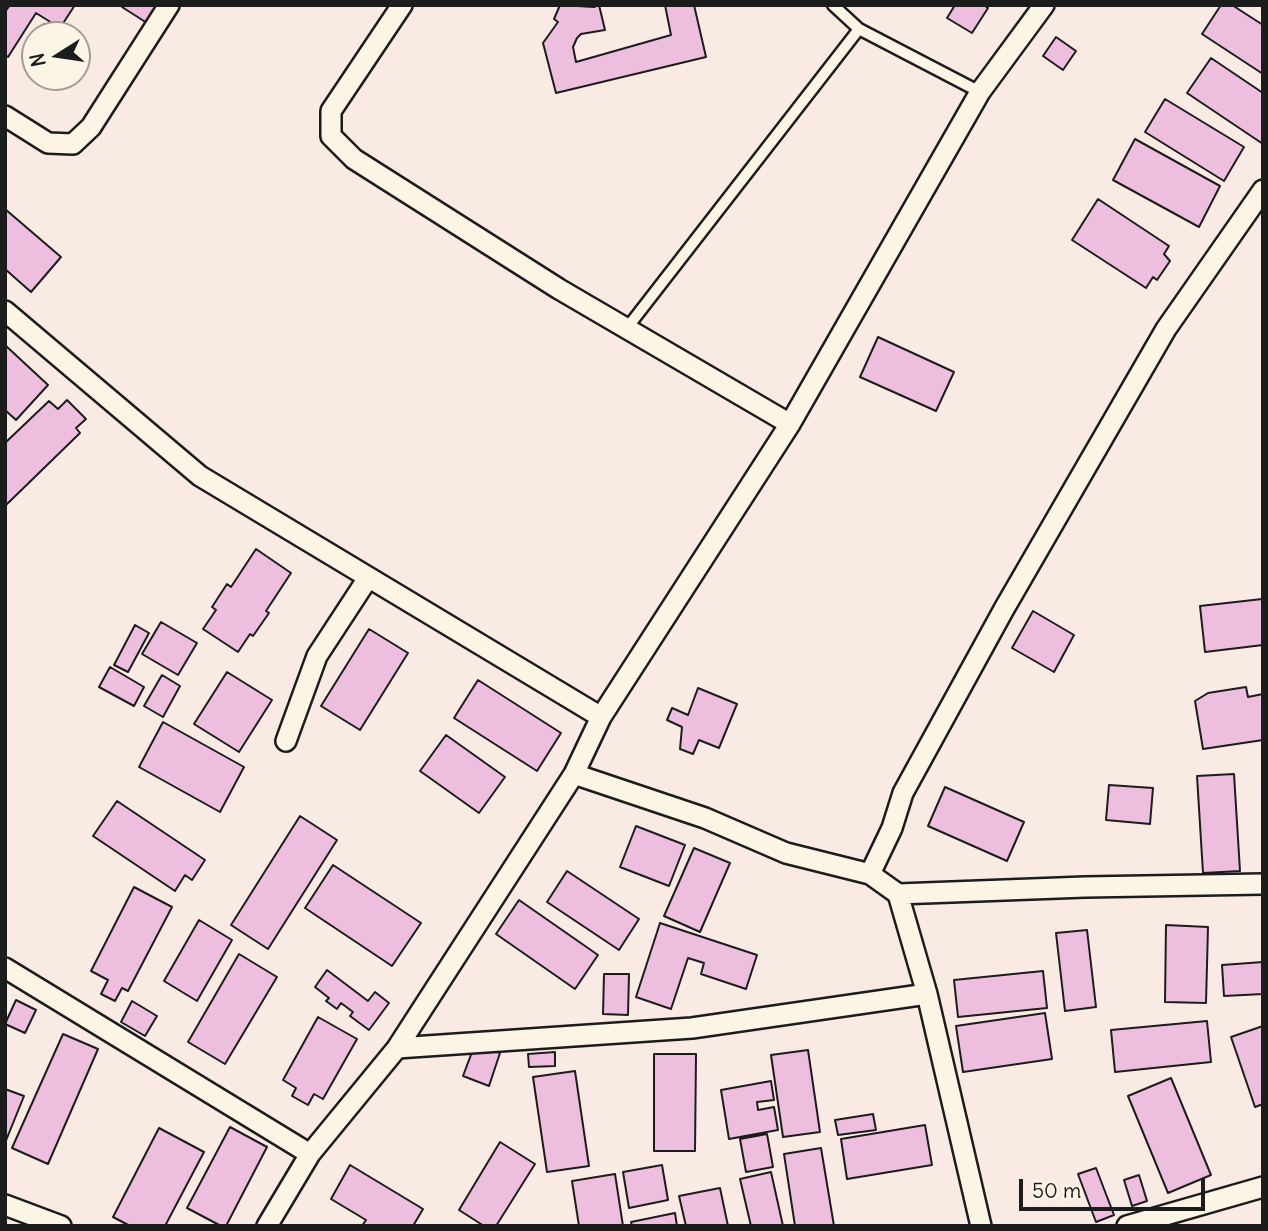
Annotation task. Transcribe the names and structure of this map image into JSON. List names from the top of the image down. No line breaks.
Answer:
{"scale_bar":"50 m","north":"left"}
